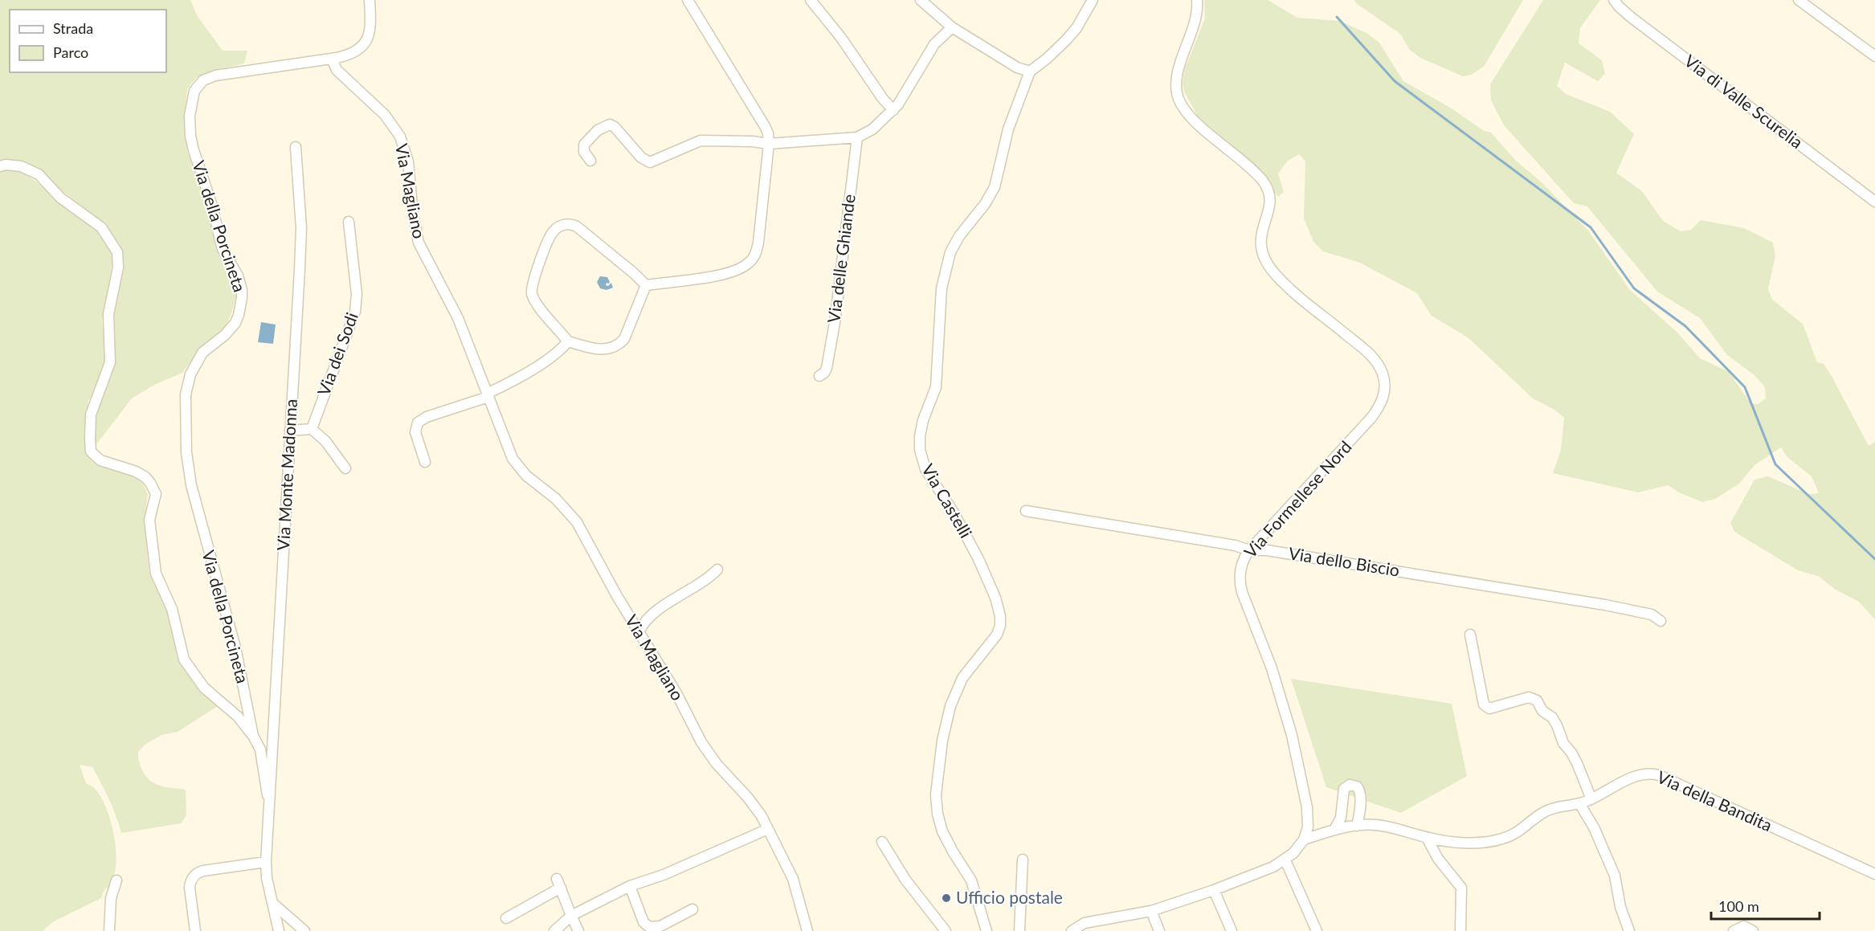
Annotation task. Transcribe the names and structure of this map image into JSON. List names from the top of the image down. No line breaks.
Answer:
{"streets":{"street":["Via di Valle Scurelia","Via Magliano","Via della Porcineta","Via delle Ghiande","Via dei Sodi","Via Monte Madonna","Via Formellese Nord","Via Castelli","Via dello Biscio","Via della Bandita"]},"crossings":[["Via Magliano","Via della Porcineta"],["Via Formellese Nord","Via dello Biscio"],["Via Formellese Nord","Via della Bandita"]],"places":["Ufficio postale"],"legend":["Strada","Parco"],"scale_bar":"100 m"}
